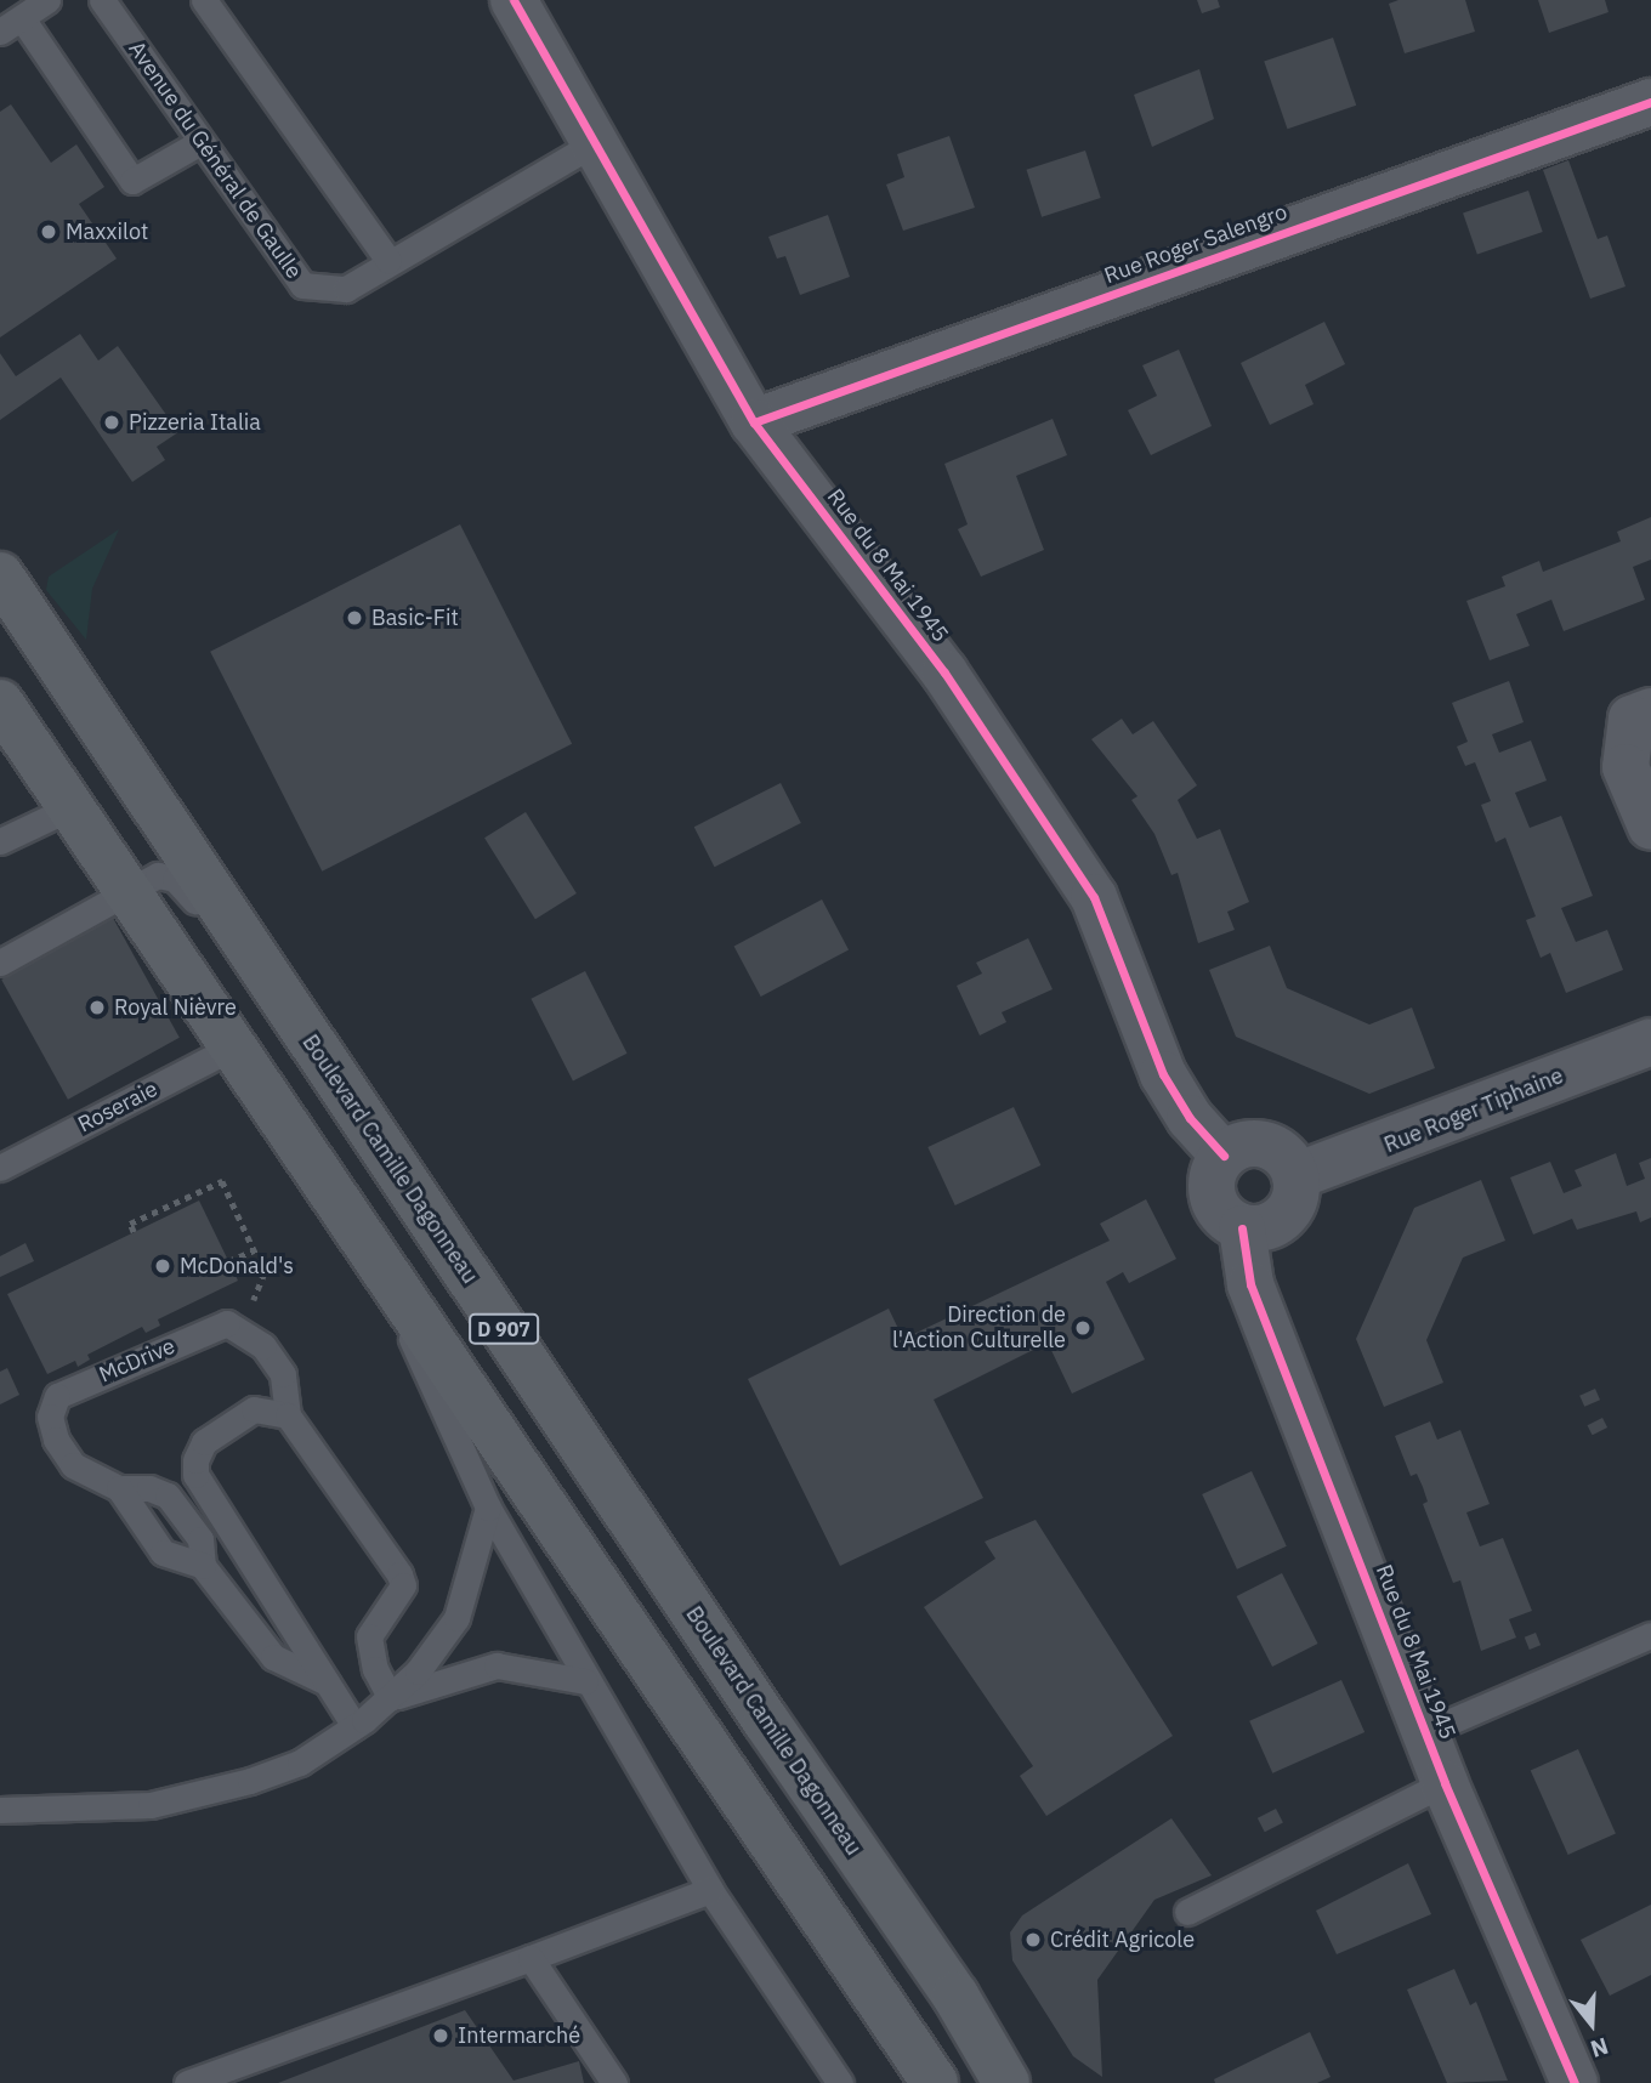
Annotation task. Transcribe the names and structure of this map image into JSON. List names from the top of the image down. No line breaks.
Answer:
{"streets":{"main road":["Boulevard Camille Dagonneau","D 907"],"street":["Rue Roger Salengro","Rue du 8 Mai 1945","Rue Roger Tiphaine"],"lane":["Avenue du Général de Gaulle","Roseraie","McDrive"]},"crossings":[["Avenue du Général de Gaulle","Rue du 8 Mai 1945"],["Rue Roger Salengro","Rue du 8 Mai 1945"],["Rue du 8 Mai 1945","Rue Roger Tiphaine"],["Roseraie","D 907"]],"places":["Maxxilot","Pizzeria Italia","Basic-Fit","Royal Nièvre","McDonald's","Direction de l'Action Culturelle","Crédit Agricole","Intermarché"],"north":"bottom"}
